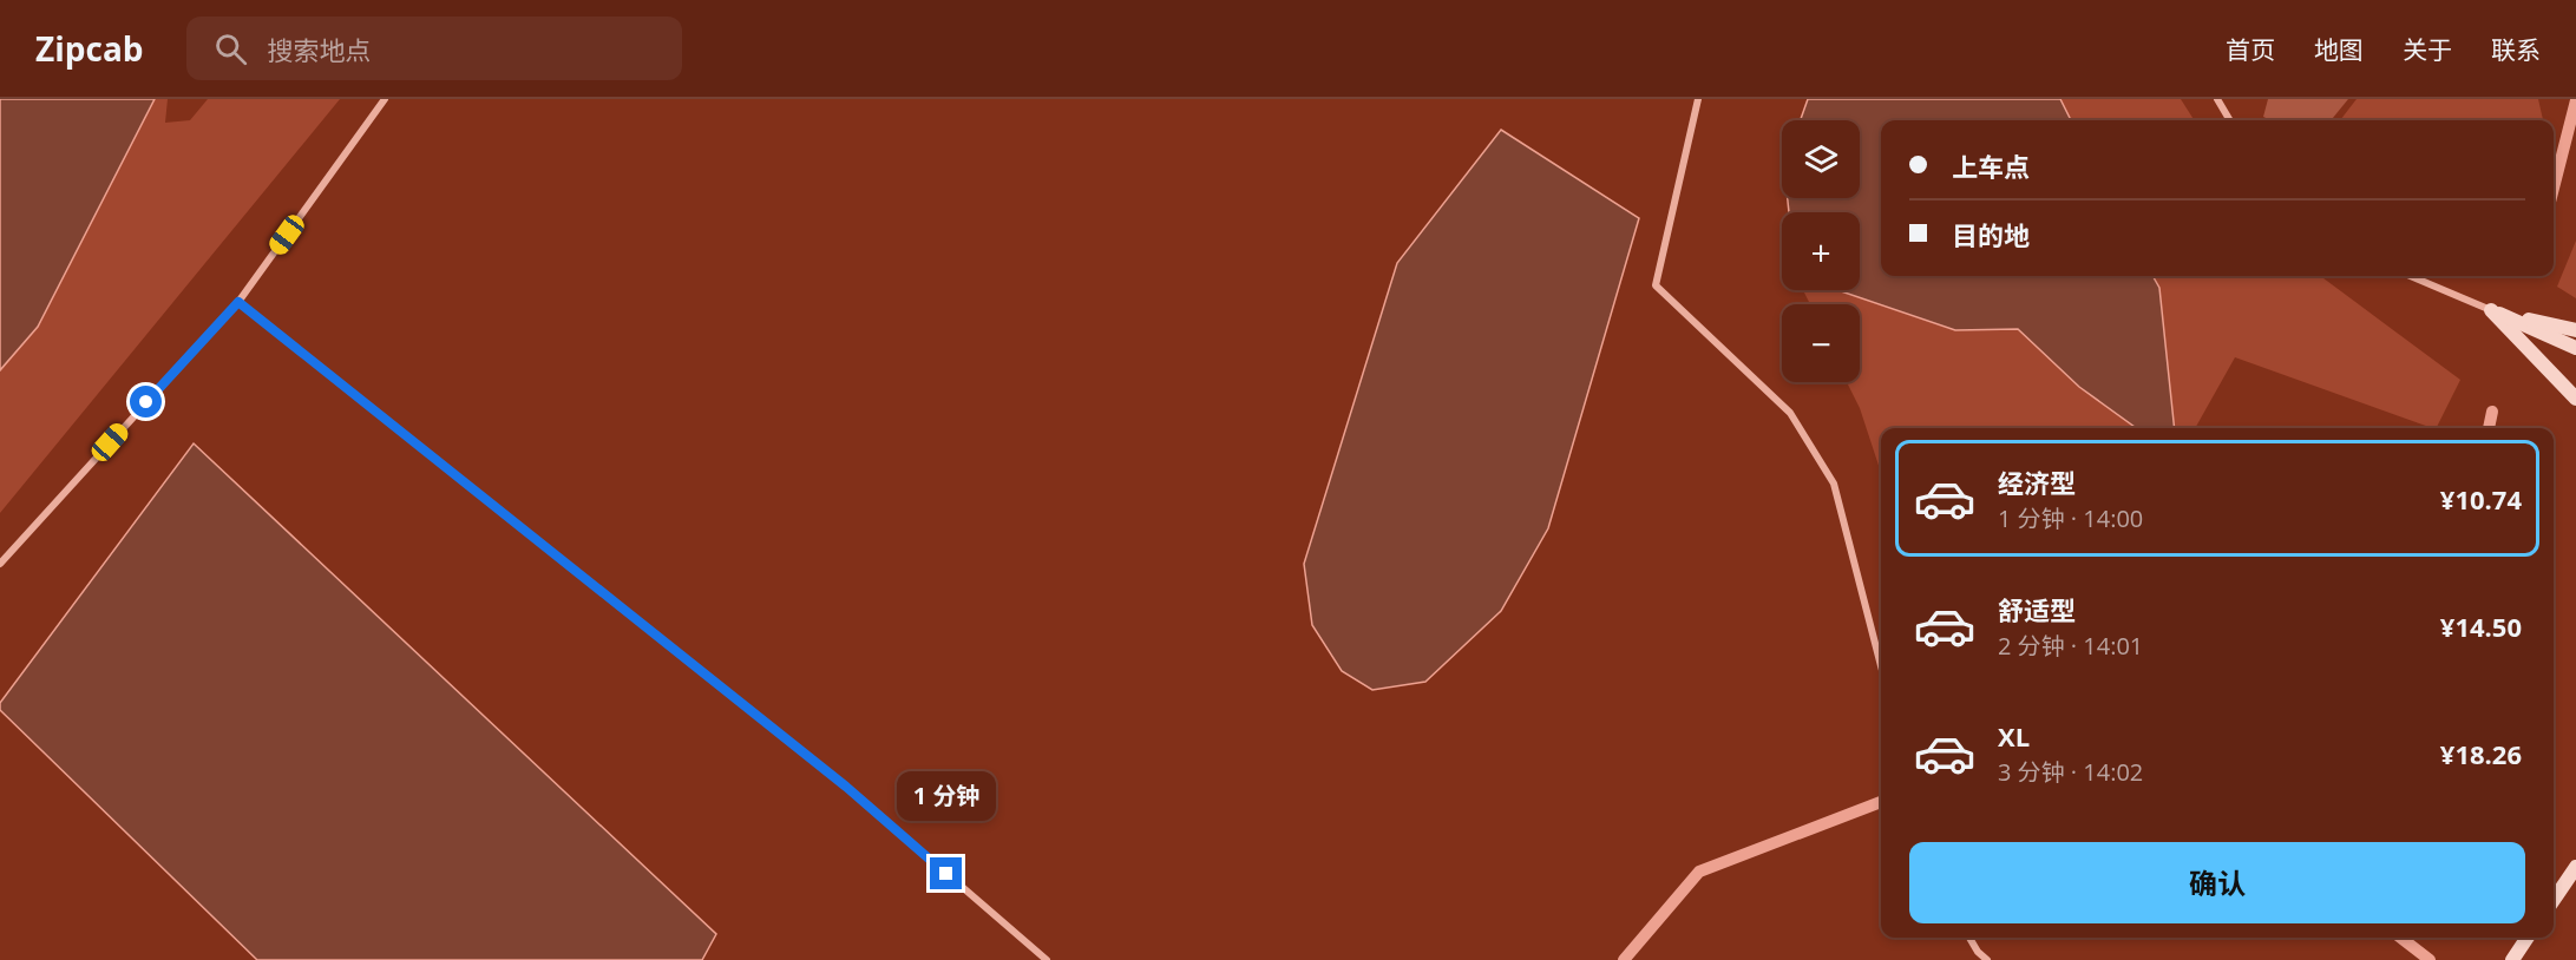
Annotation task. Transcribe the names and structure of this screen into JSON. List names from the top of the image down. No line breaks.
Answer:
{"page":{"header":"Zipcab","search":"搜索地点","nav":["首页","地图","关于","联系"],"map_buttons":["+","−"],"banner":["上车点","目的地"],"list":[{"name":"经济型","note":"1 分钟 · 14:00","value":"¥10.74"},{"name":"舒适型","note":"2 分钟 · 14:01","value":"¥14.50"},{"name":"XL","note":"3 分钟 · 14:02","value":"¥18.26"}],"bubble":"1 分钟","buttons":"确认"}}
